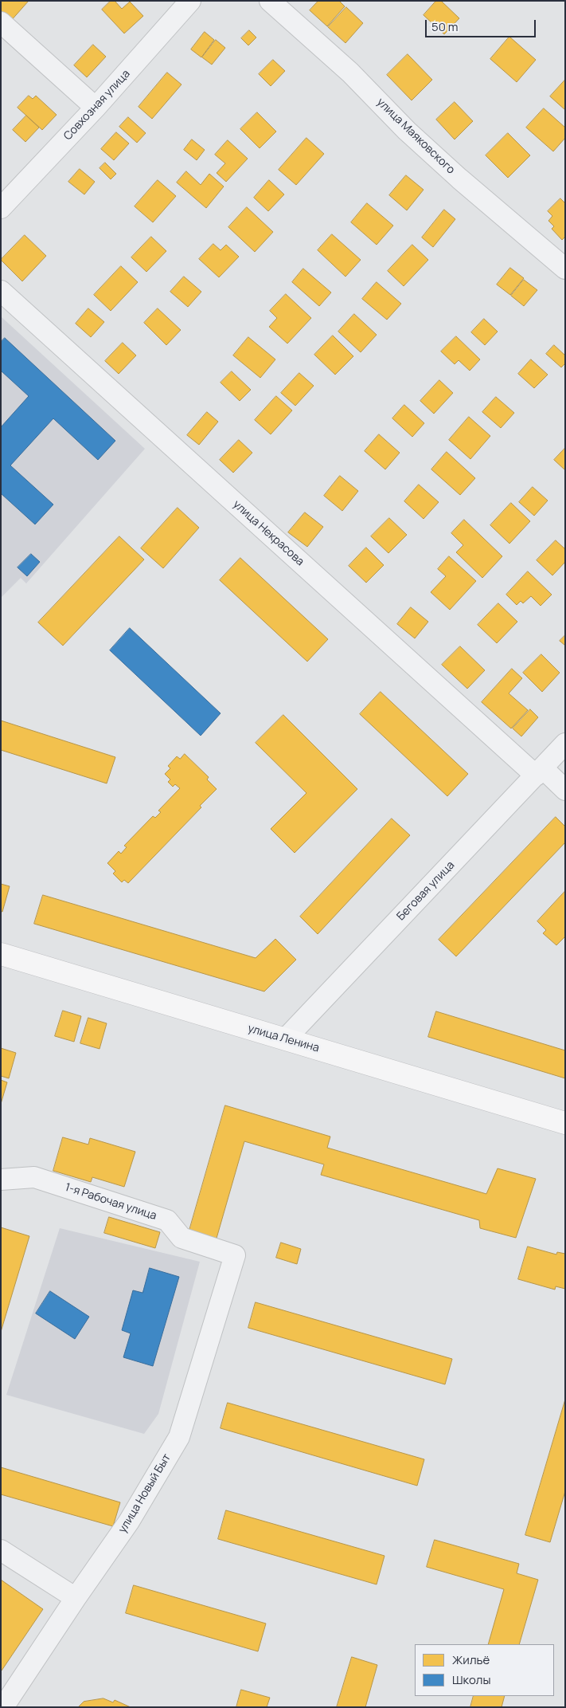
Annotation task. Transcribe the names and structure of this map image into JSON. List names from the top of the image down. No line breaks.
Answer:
{"streets":{"main road":["улица Ленина"],"street":["Совхозная улица","улица Маяковского","улица Некрасова","Беговая улица","1-я Рабочая улица","улица Новый Быт"]},"crossings":[["улица Некрасова","Беговая улица"],["Беговая улица","улица Ленина"],["1-я Рабочая улица","улица Новый Быт"]],"legend":["Жильё","Школы"],"scale_bar":"50 m"}
